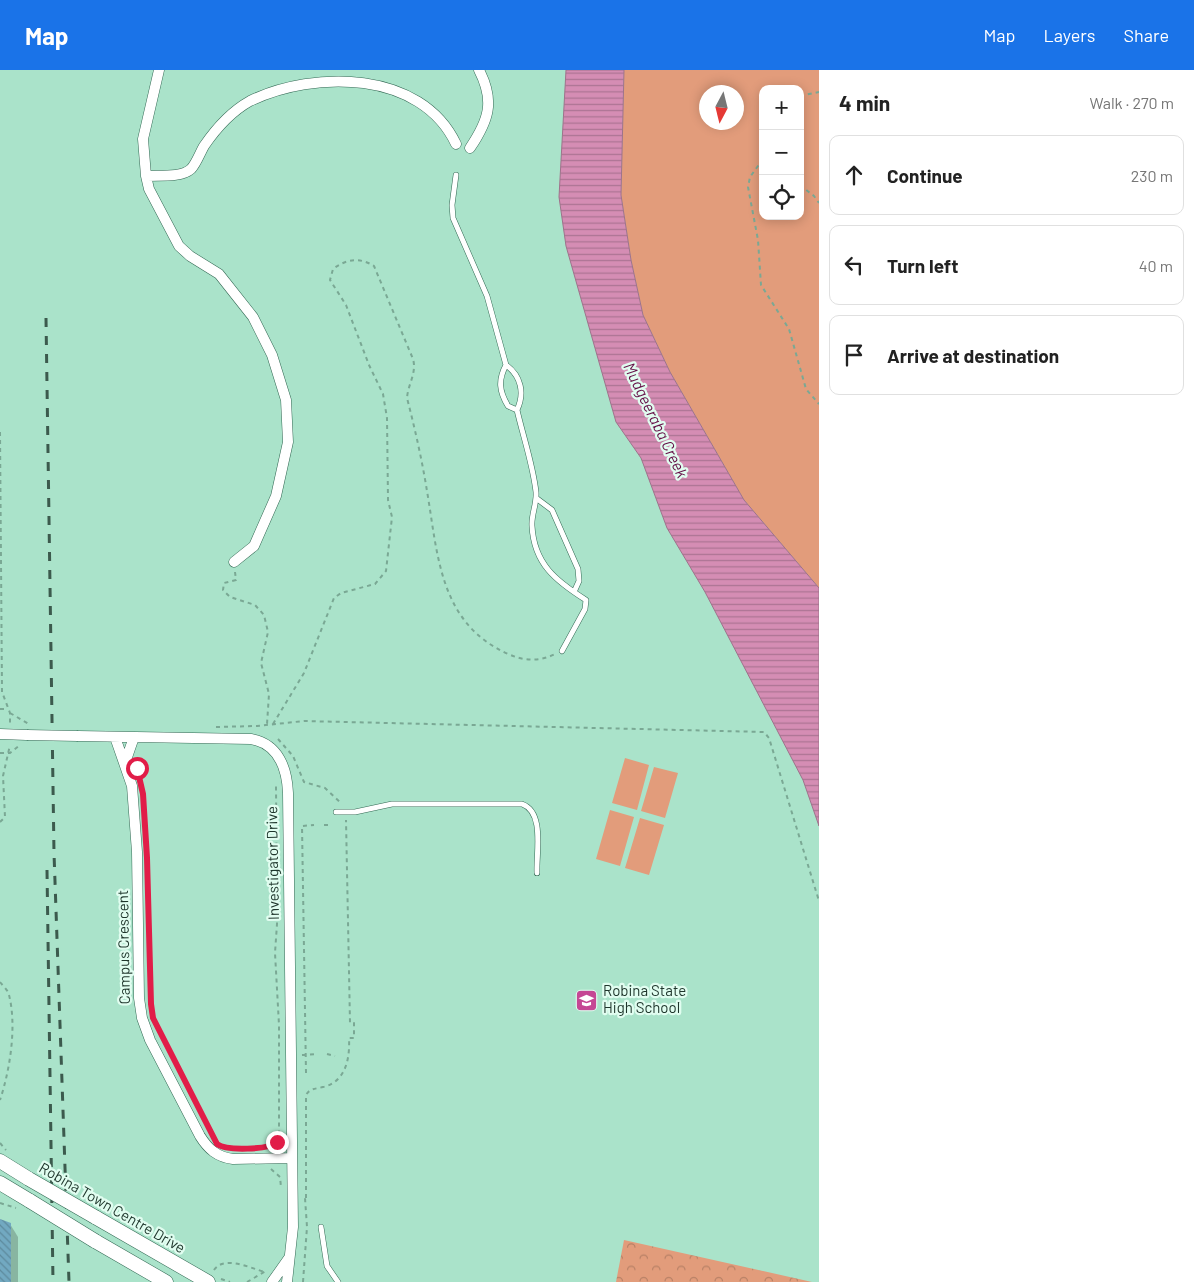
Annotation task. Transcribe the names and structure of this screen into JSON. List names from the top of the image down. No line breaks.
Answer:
{"streets":{"main road":["Robina Town Centre Drive"],"street":["Investigator Drive","Campus Crescent"]},"crossings":[["Investigator Drive","Campus Crescent"]],"water":["Mudgeeraba Creek"],"places":{"school or university":["Robina State High School"]},"north":"bottom","page":{"header":"Map","nav":["Map","Layers","Share"],"heading":["4 min","Walk · 270 m"],"map_buttons":["+","−"],"list":[["Continue","230 m"],["Turn left","40 m"],"Arrive at destination"]}}
